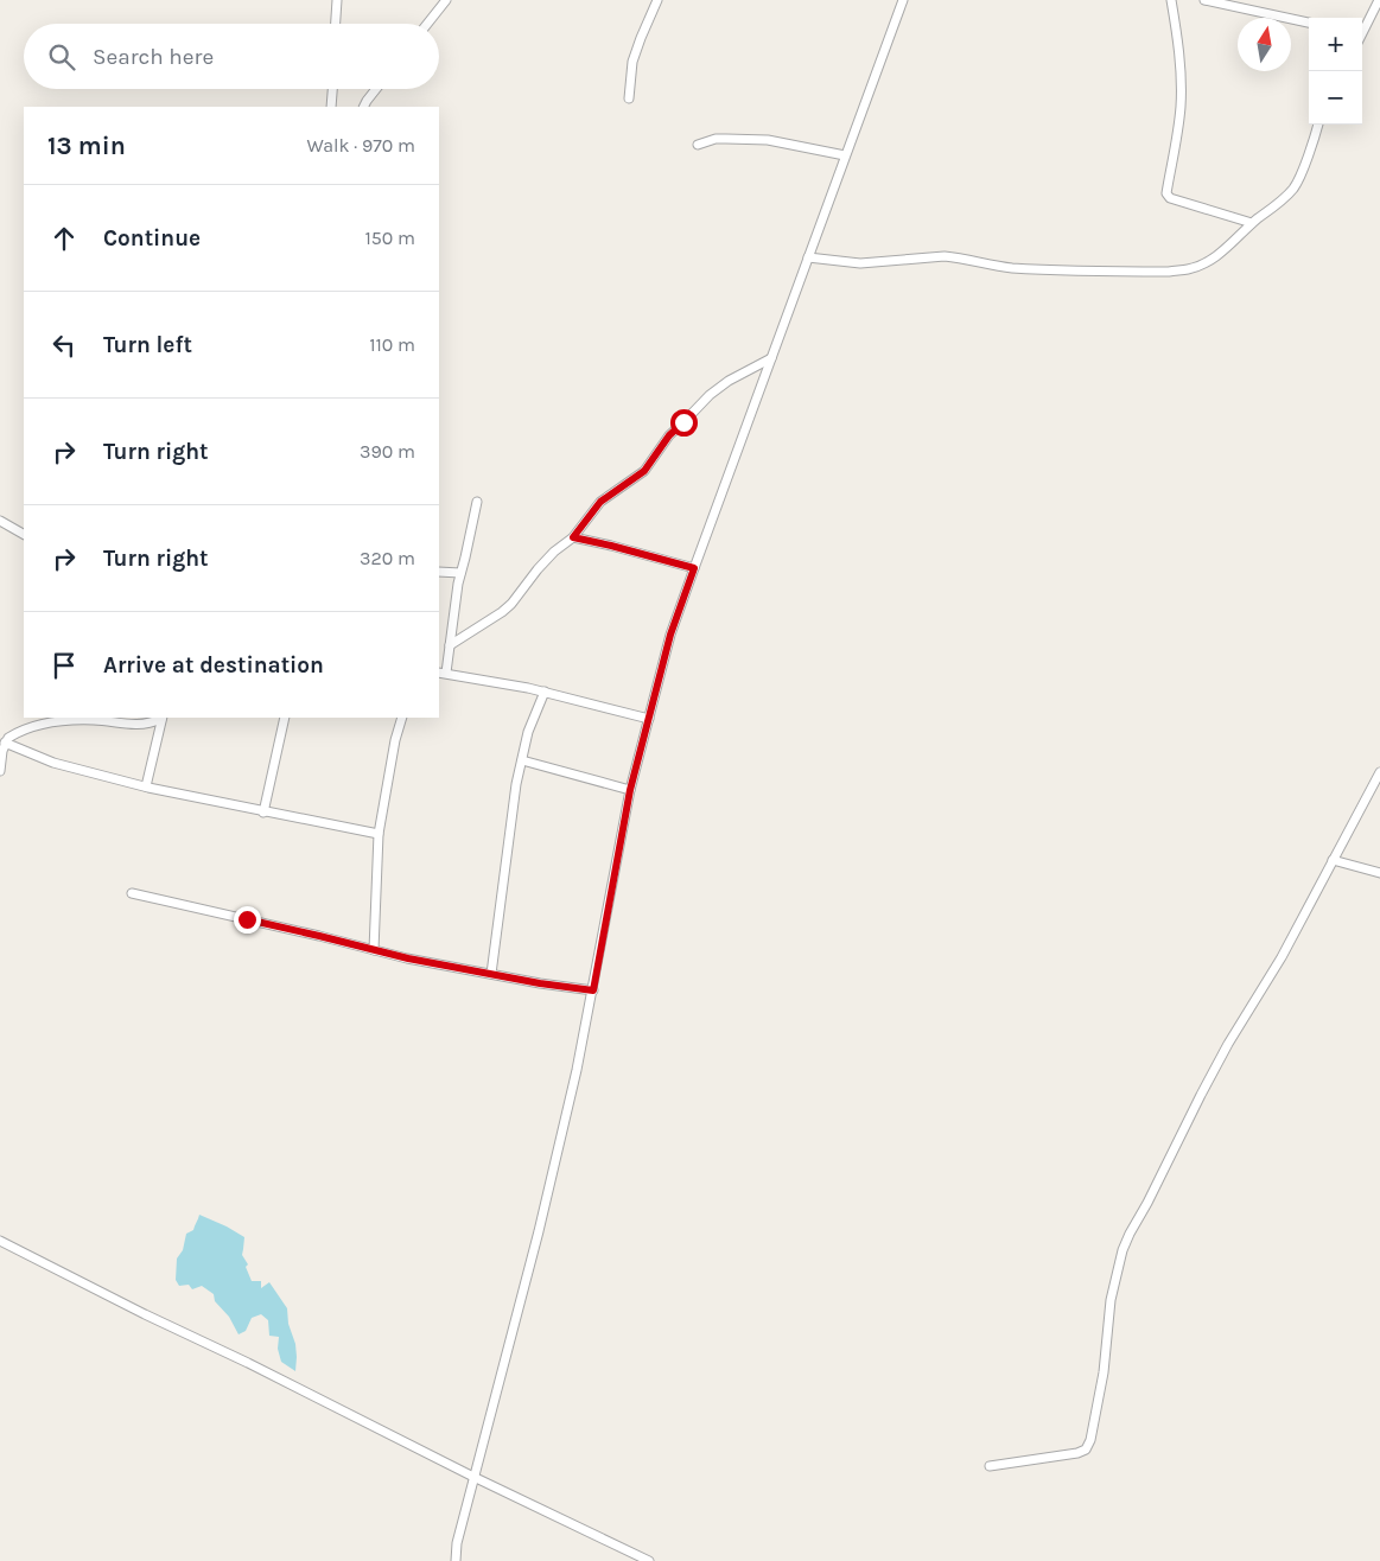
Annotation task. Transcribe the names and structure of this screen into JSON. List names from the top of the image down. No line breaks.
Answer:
{"north":"top","page":{"map_buttons":["+","−"],"search":"Search here","heading":["13 min","Walk · 970 m"],"list":[["Continue","150 m"],["Turn left","110 m"],["Turn right","390 m"],["Turn right","320 m"],"Arrive at destination"]}}
